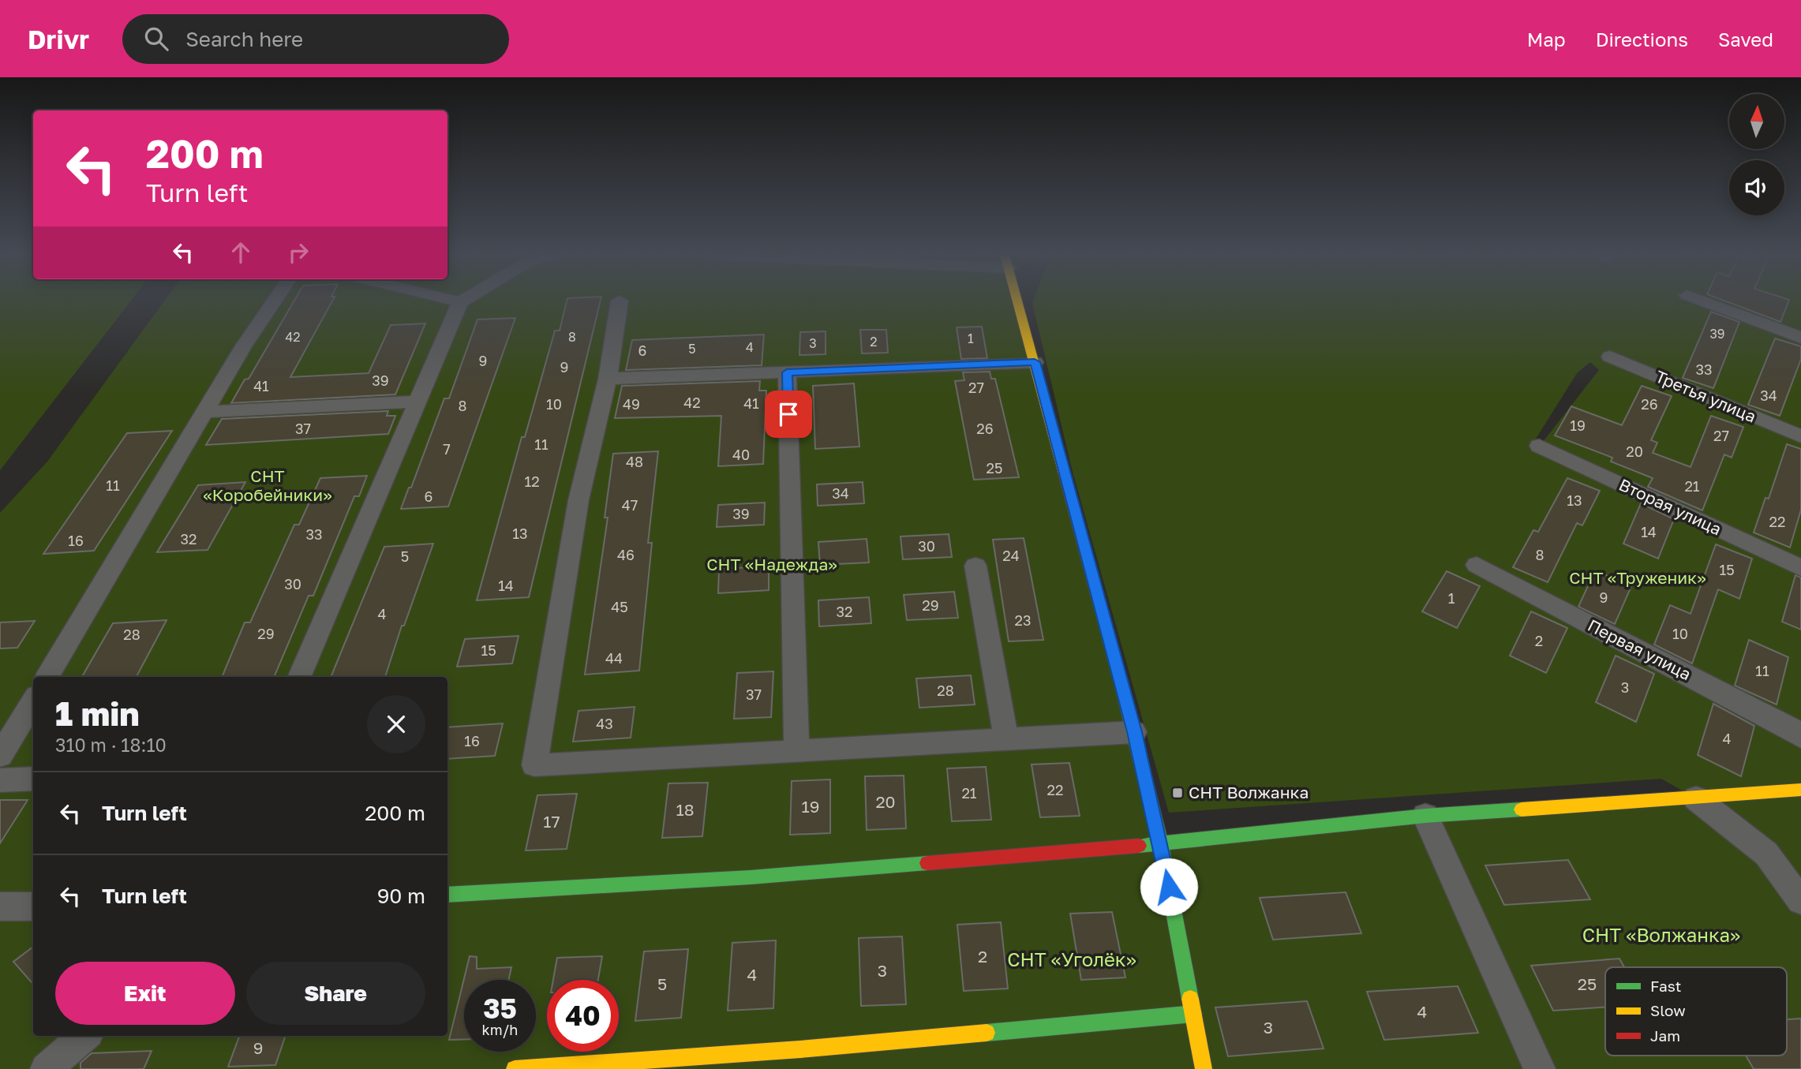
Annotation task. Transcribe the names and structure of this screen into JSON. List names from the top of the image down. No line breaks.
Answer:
{"streets":{"street":["Третья улица","Вторая улица","Первая улица"]},"parks":["СНТ «Коробейники»","СНТ «Надежда»","СНТ «Труженик»","СНТ «Волжанка»","СНТ «Уголёк»"],"places":{"transit":["СНТ Волжанка"]},"house_numbers":["39","42","8","1","2","3","4","5","6","9","9","33","39","41","27","34","42","41","10","49","26","8","19","37","26","27","11","7","20","40","48","25","12","11","21","34","6","13","47","39","22","14","13","33","32","16","30","46","8","24","5","15","30","14","9","1","29","45","32","4","23","29","10","28","2","15","44","11","3","28","37","43","4","16","22","21","20","19","18","17","2","3","4","5","25","4","3","9"],"legend":["Fast","Slow","Jam"],"north":"top","page":{"header":"Drivr","search":"Search here","nav":["Map","Directions","Saved"],"turn":["200 m","Turn left"],"heading":["1 min","310 m · 18:10"],"list":[{"name":"Turn left","value":"200 m"},{"name":"Turn left","value":"90 m"}],"buttons":["Exit","Share"],"speed":"35 km/h","limit":"40"}}
